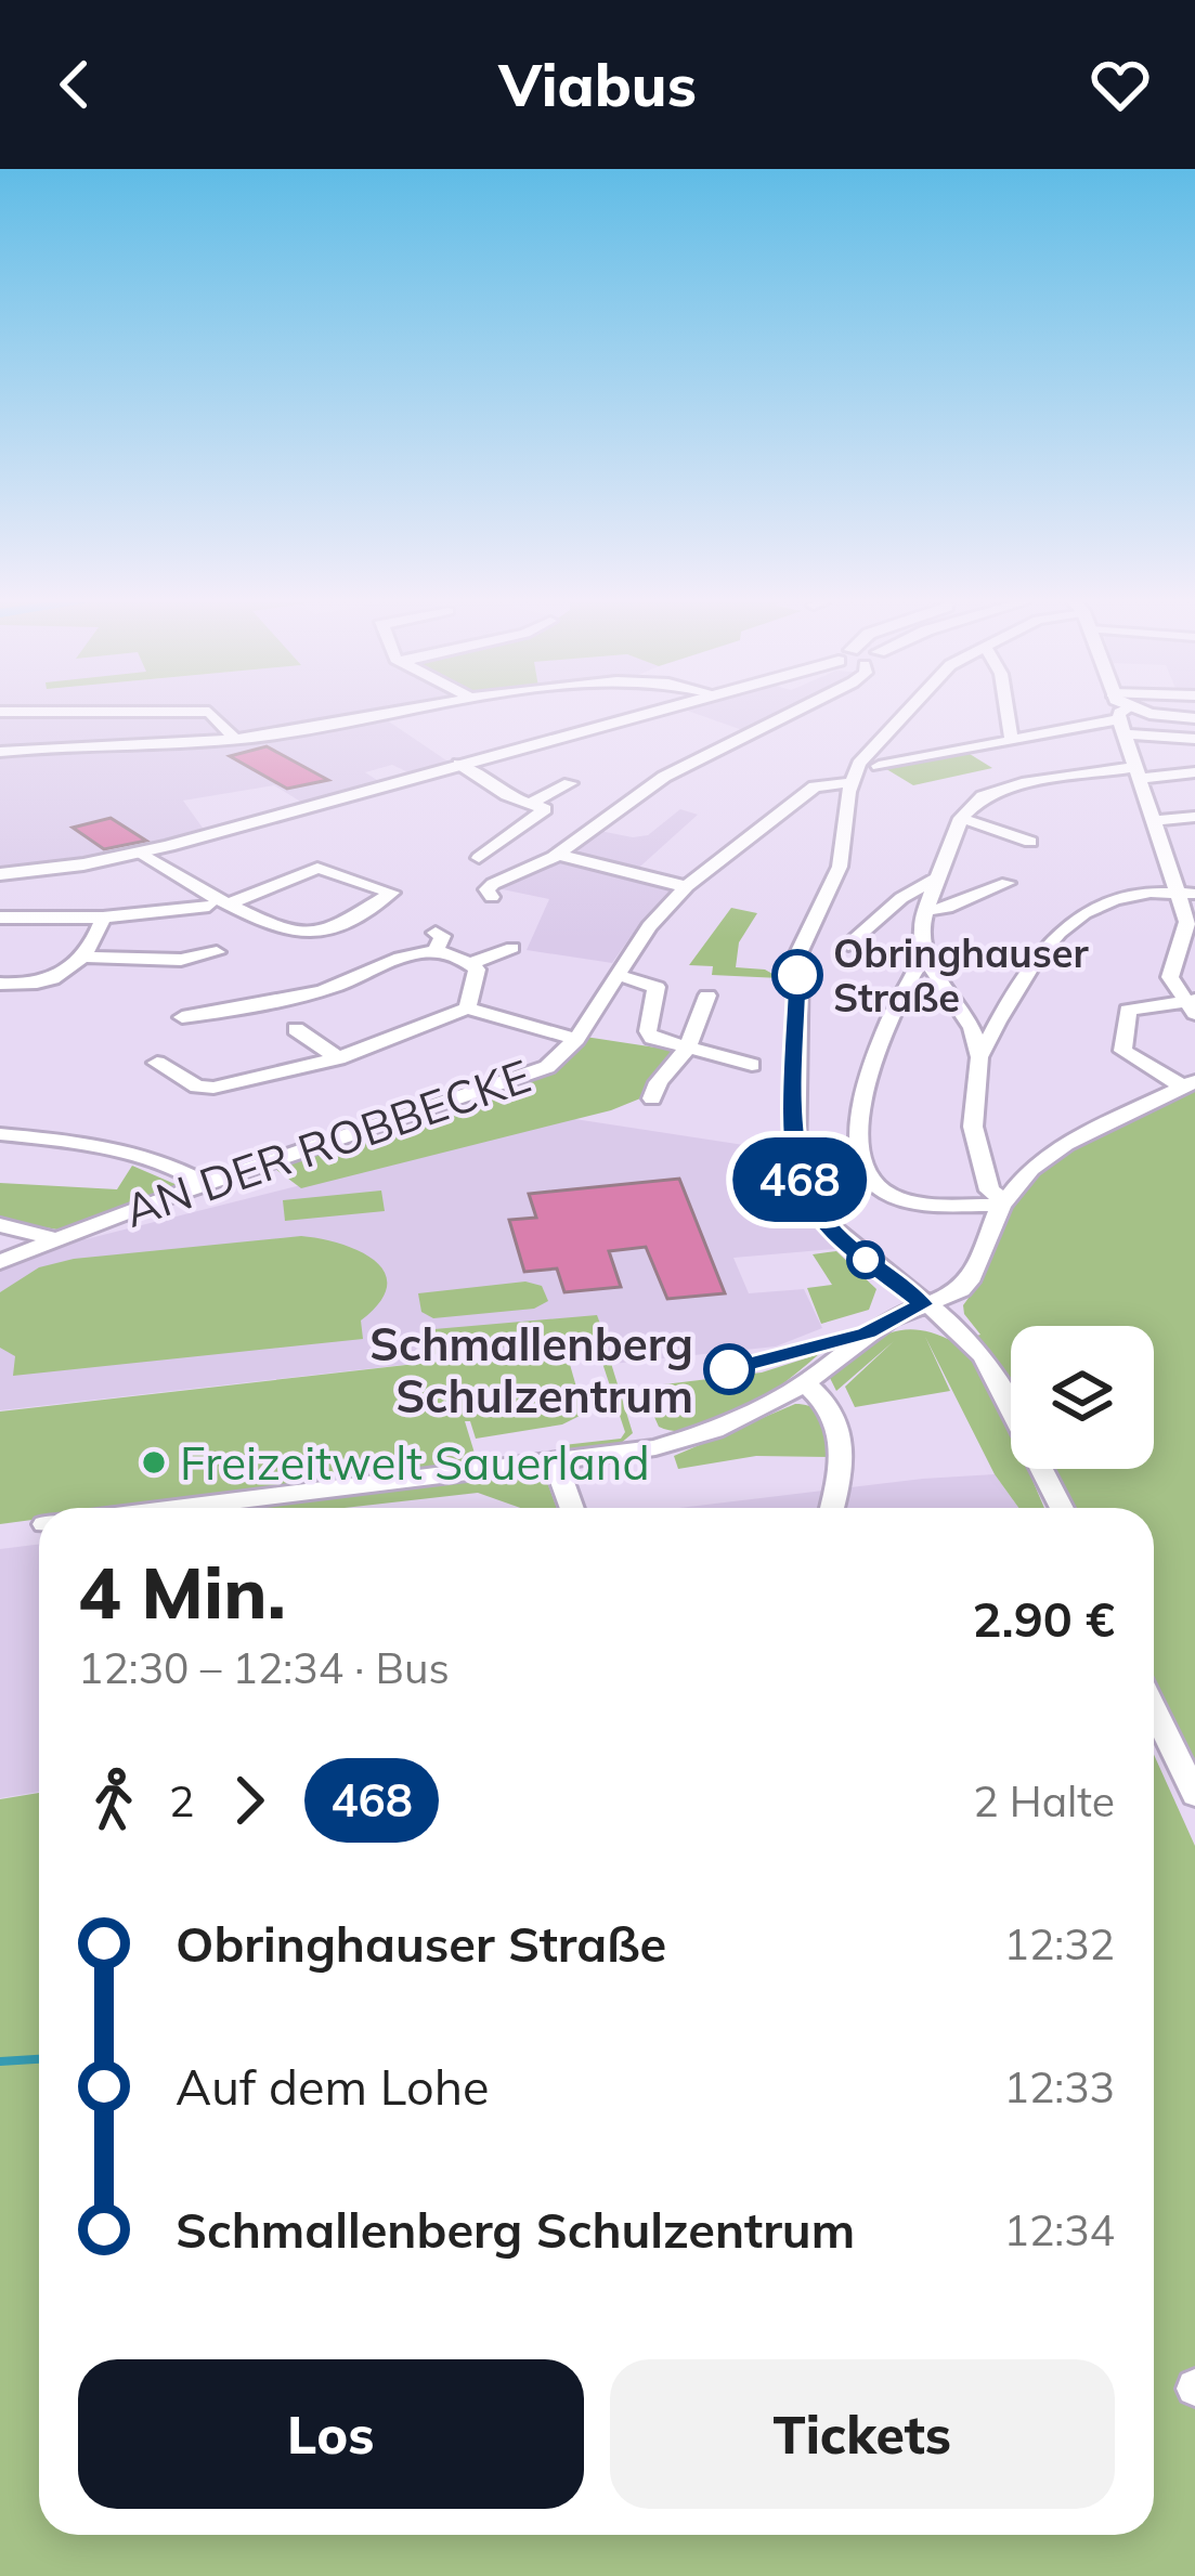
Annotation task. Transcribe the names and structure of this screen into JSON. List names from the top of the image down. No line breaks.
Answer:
{"streets":{"street":["AN DER ROBBECKE"]},"places":["Obringhauser Straße","Schmallenberg Schulzentrum","Freizeitwelt Sauerland"],"lines":["bus line 468"],"page":{"header":"Viabus","on_map":"468","heading":["4 Min.","12:30 – 12:34 · Bus","2.90 €"],"legs":["2","468","2 Halte"],"list":[{"name":"Obringhauser Straße","value":"12:32"},{"name":"Auf dem Lohe","value":"12:33"},{"name":"Schmallenberg Schulzentrum","value":"12:34"}],"buttons":["Los","Tickets"]}}
